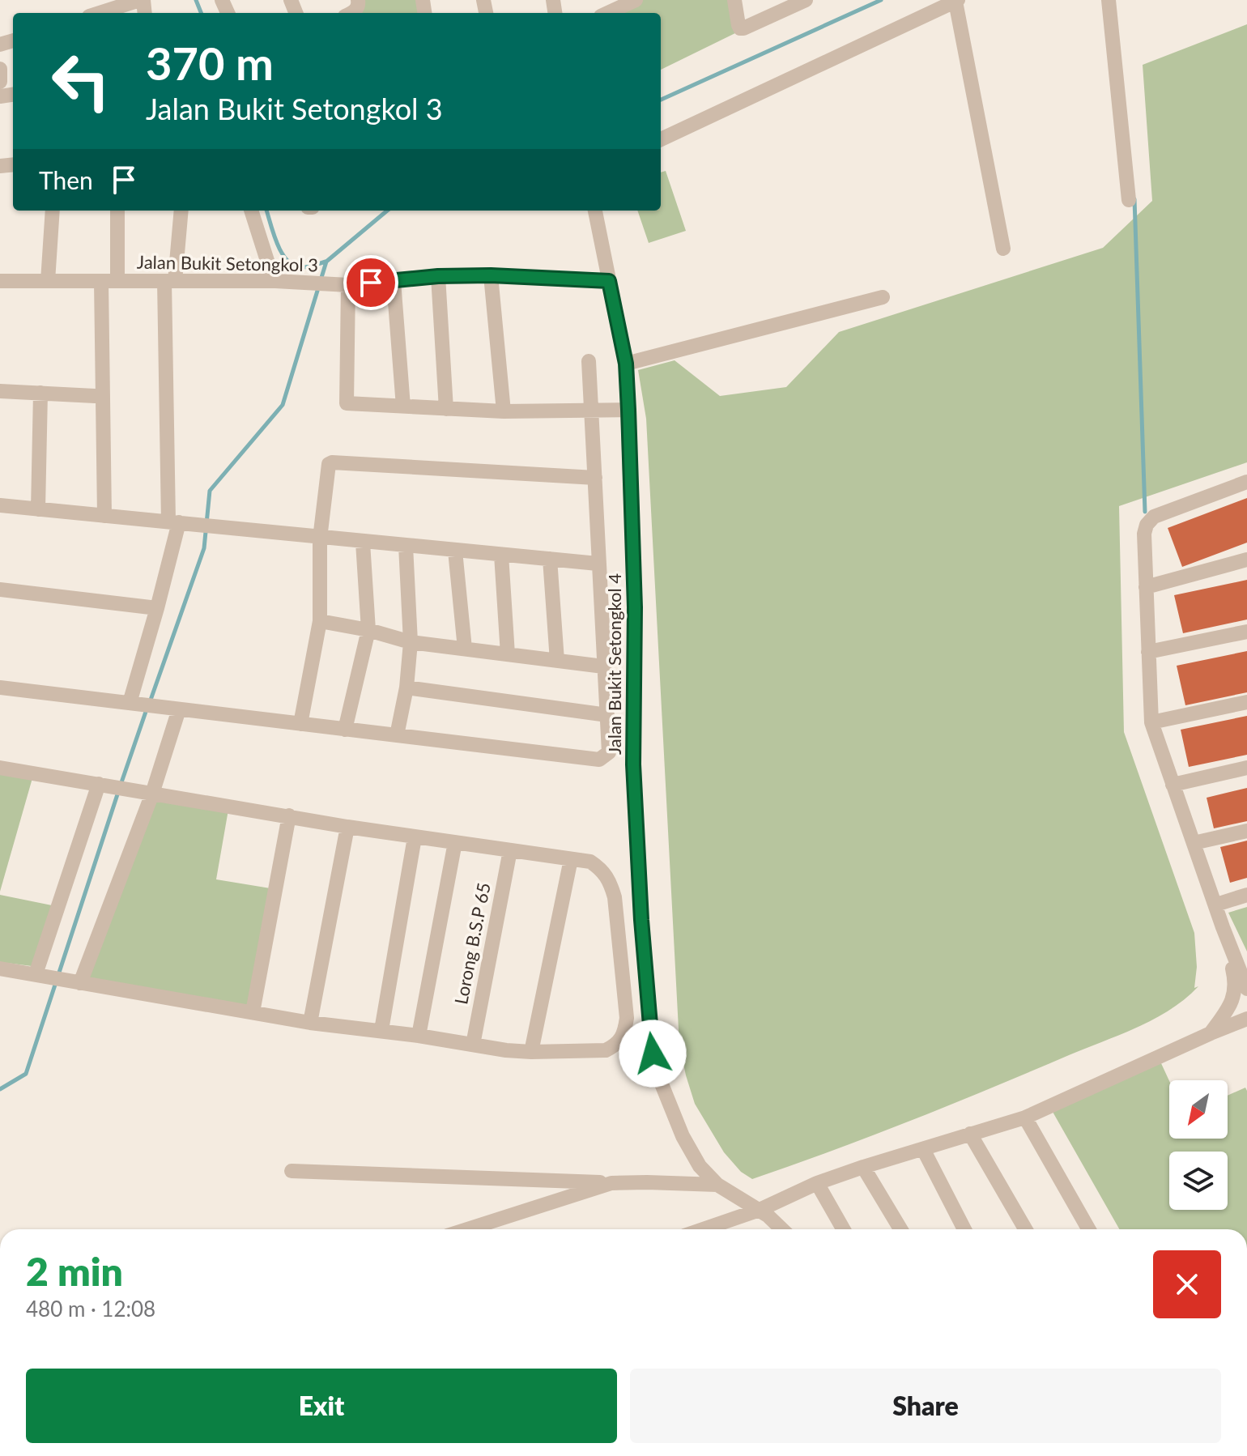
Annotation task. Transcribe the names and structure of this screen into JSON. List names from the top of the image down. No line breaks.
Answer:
{"streets":{"street":["Jalan Bukit Setongkol 3","Jalan Bukit Setongkol 4","Lorong B.S.P 65"]},"crossings":[["Jalan Bukit Setongkol 3","Jalan Bukit Setongkol 4"]],"north":"bottom left","page":{"turn":["370 m","Jalan Bukit Setongkol 3"],"then":"Then","heading":["2 min","480 m · 12:08"],"buttons":["Exit","Share"]}}
